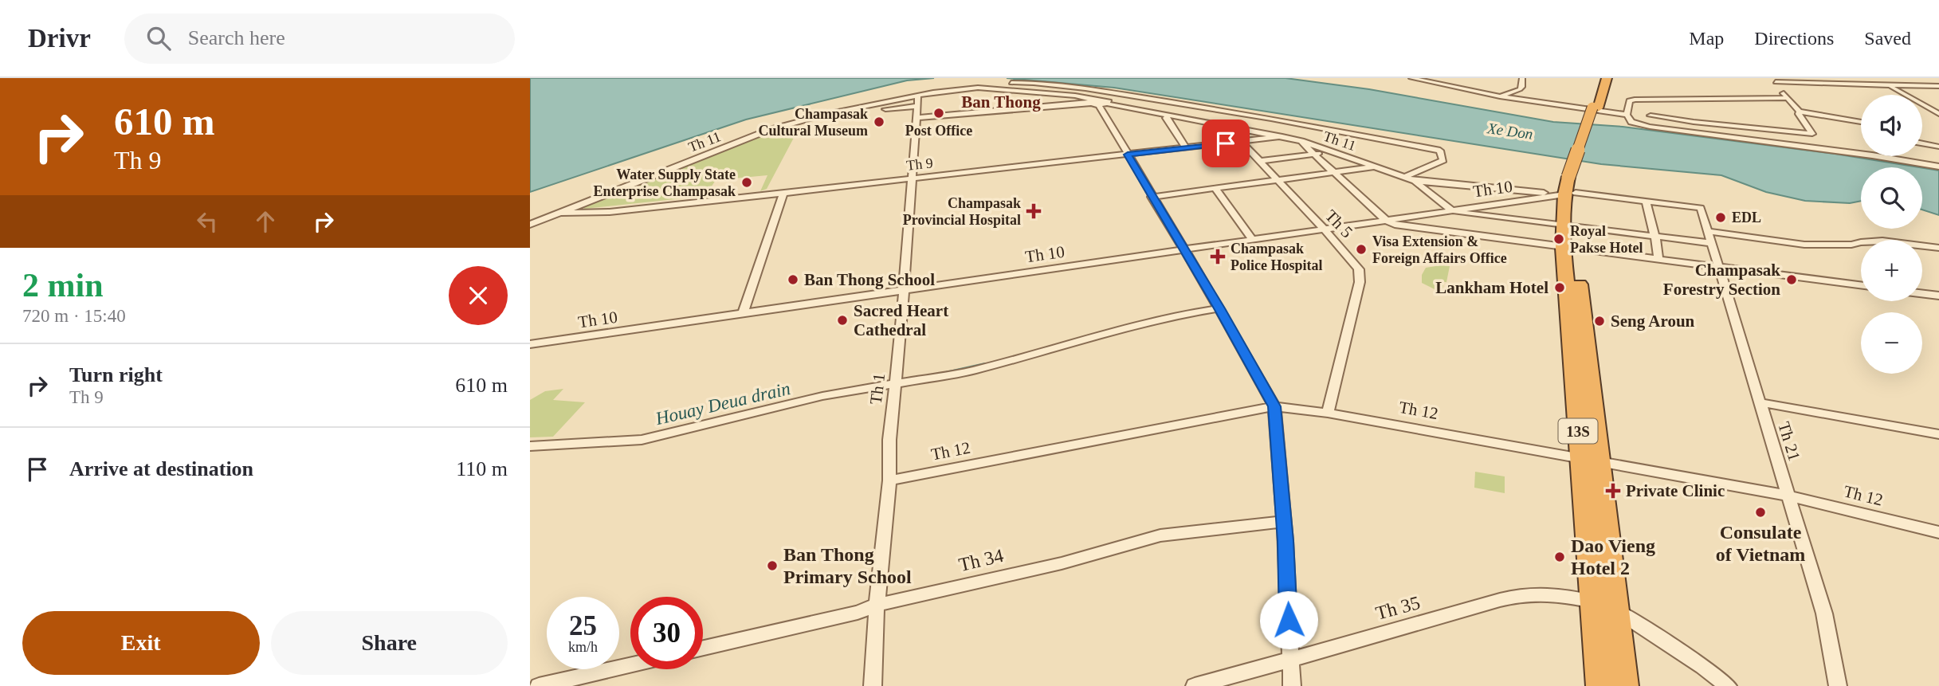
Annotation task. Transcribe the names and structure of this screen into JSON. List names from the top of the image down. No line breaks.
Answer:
{"streets":{"highway":["13S"],"street":["Th 11","Th 9","Th 10","Th 5","Th 1","Th 12","Th 21","Th 34","Th 35"]},"crossings":[["Th 11","Th 9"],["Th 11","Th 10"],["Th 11","Th 1"],["Th 11","13S"],["Th 11","Th 21"],["Th 9","Th 5"],["Th 9","Th 1"],["Th 10","Th 5"],["Th 10","Th 1"],["Th 10","13S"],["Th 5","Th 12"],["Th 1","Th 12"],["Th 1","Th 34"],["Th 12","13S"],["Th 12","Th 21"],["13S","Th 35"]],"districts":["Ban Thong"],"water":["Xe Don","Houay Deua drain"],"places":{"other":["Post Office","Champasak Cultural Museum","Water Supply State Enterprise Champasak","EDL","Royal Pakse Hotel","Visa Extension & Foreign Affairs Office","Ban Thong School","Champasak Forestry Section","Lankham Hotel","Sacred Heart Cathedral","Seng Aroun","Consulate of Vietnam","Dao Vieng Hotel 2","Ban Thong Primary School"],"health":["Champasak Provincial Hospital","Champasak Police Hospital","Private Clinic"]},"page":{"header":"Drivr","search":"Search here","nav":["Map","Directions","Saved"],"turn":["610 m","Th 9"],"map_buttons":["+","−"],"heading":["2 min","720 m · 15:40"],"list":[{"name":"Turn right","note":"Th 9","value":"610 m"},{"name":"Arrive at destination","value":"110 m"}],"speed":"25 km/h","limit":"30","buttons":["Exit","Share"]}}
